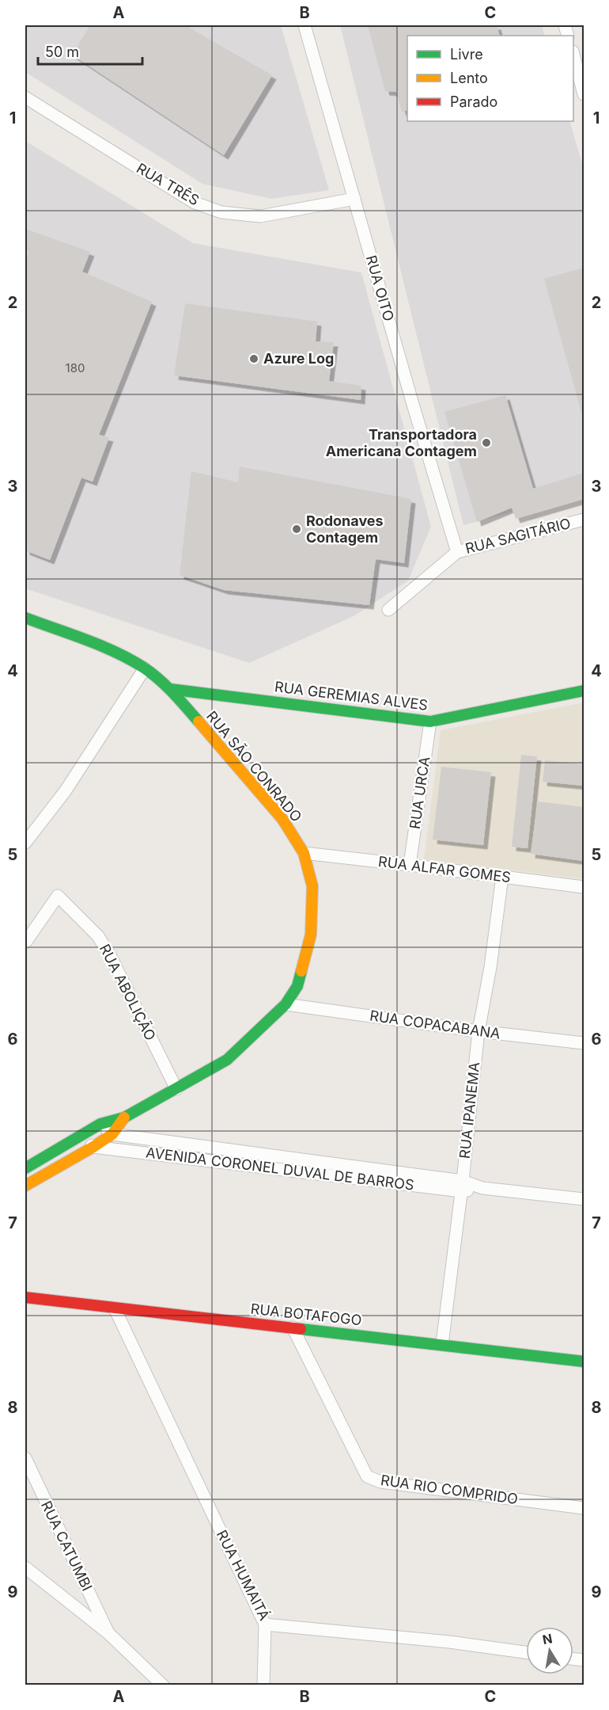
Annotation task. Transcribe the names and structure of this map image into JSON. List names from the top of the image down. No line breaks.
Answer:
{"streets":{"street":["RUA TRÊS","RUA OITO","RUA SAGITÁRIO","RUA GEREMIAS ALVES","RUA SÃO CONRADO","RUA URCA","RUA ALFAR GOMES","RUA ABOLIÇÃO","RUA COPACABANA","RUA IPANEMA","AVENIDA CORONEL DUVAL DE BARROS","RUA BOTAFOGO","RUA RIO COMPRIDO","RUA CATUMBI","RUA HUMAITÁ"]},"crossings":[["RUA TRÊS","RUA OITO"],["RUA OITO","RUA SAGITÁRIO"],["RUA GEREMIAS ALVES","RUA SÃO CONRADO"],["RUA GEREMIAS ALVES","RUA URCA"],["RUA SÃO CONRADO","RUA ALFAR GOMES"],["RUA SÃO CONRADO","RUA ABOLIÇÃO"],["RUA SÃO CONRADO","RUA COPACABANA"],["RUA SÃO CONRADO","AVENIDA CORONEL DUVAL DE BARROS"],["RUA URCA","RUA ALFAR GOMES"],["RUA ALFAR GOMES","RUA IPANEMA"],["RUA COPACABANA","RUA IPANEMA"],["RUA IPANEMA","AVENIDA CORONEL DUVAL DE BARROS"],["RUA IPANEMA","RUA BOTAFOGO"],["RUA BOTAFOGO","RUA RIO COMPRIDO"],["RUA BOTAFOGO","RUA HUMAITÁ"]],"places":["Azure Log","Transportadora Americana Contagem","Rodonaves Contagem"],"house_numbers":["180"],"legend":["Livre","Lento","Parado"],"scale_bar":"50 m","north":"top","grid":{"columns":["A","B","C"],"rows":["1","2","3","4","5","6","7","8","9"]}}
